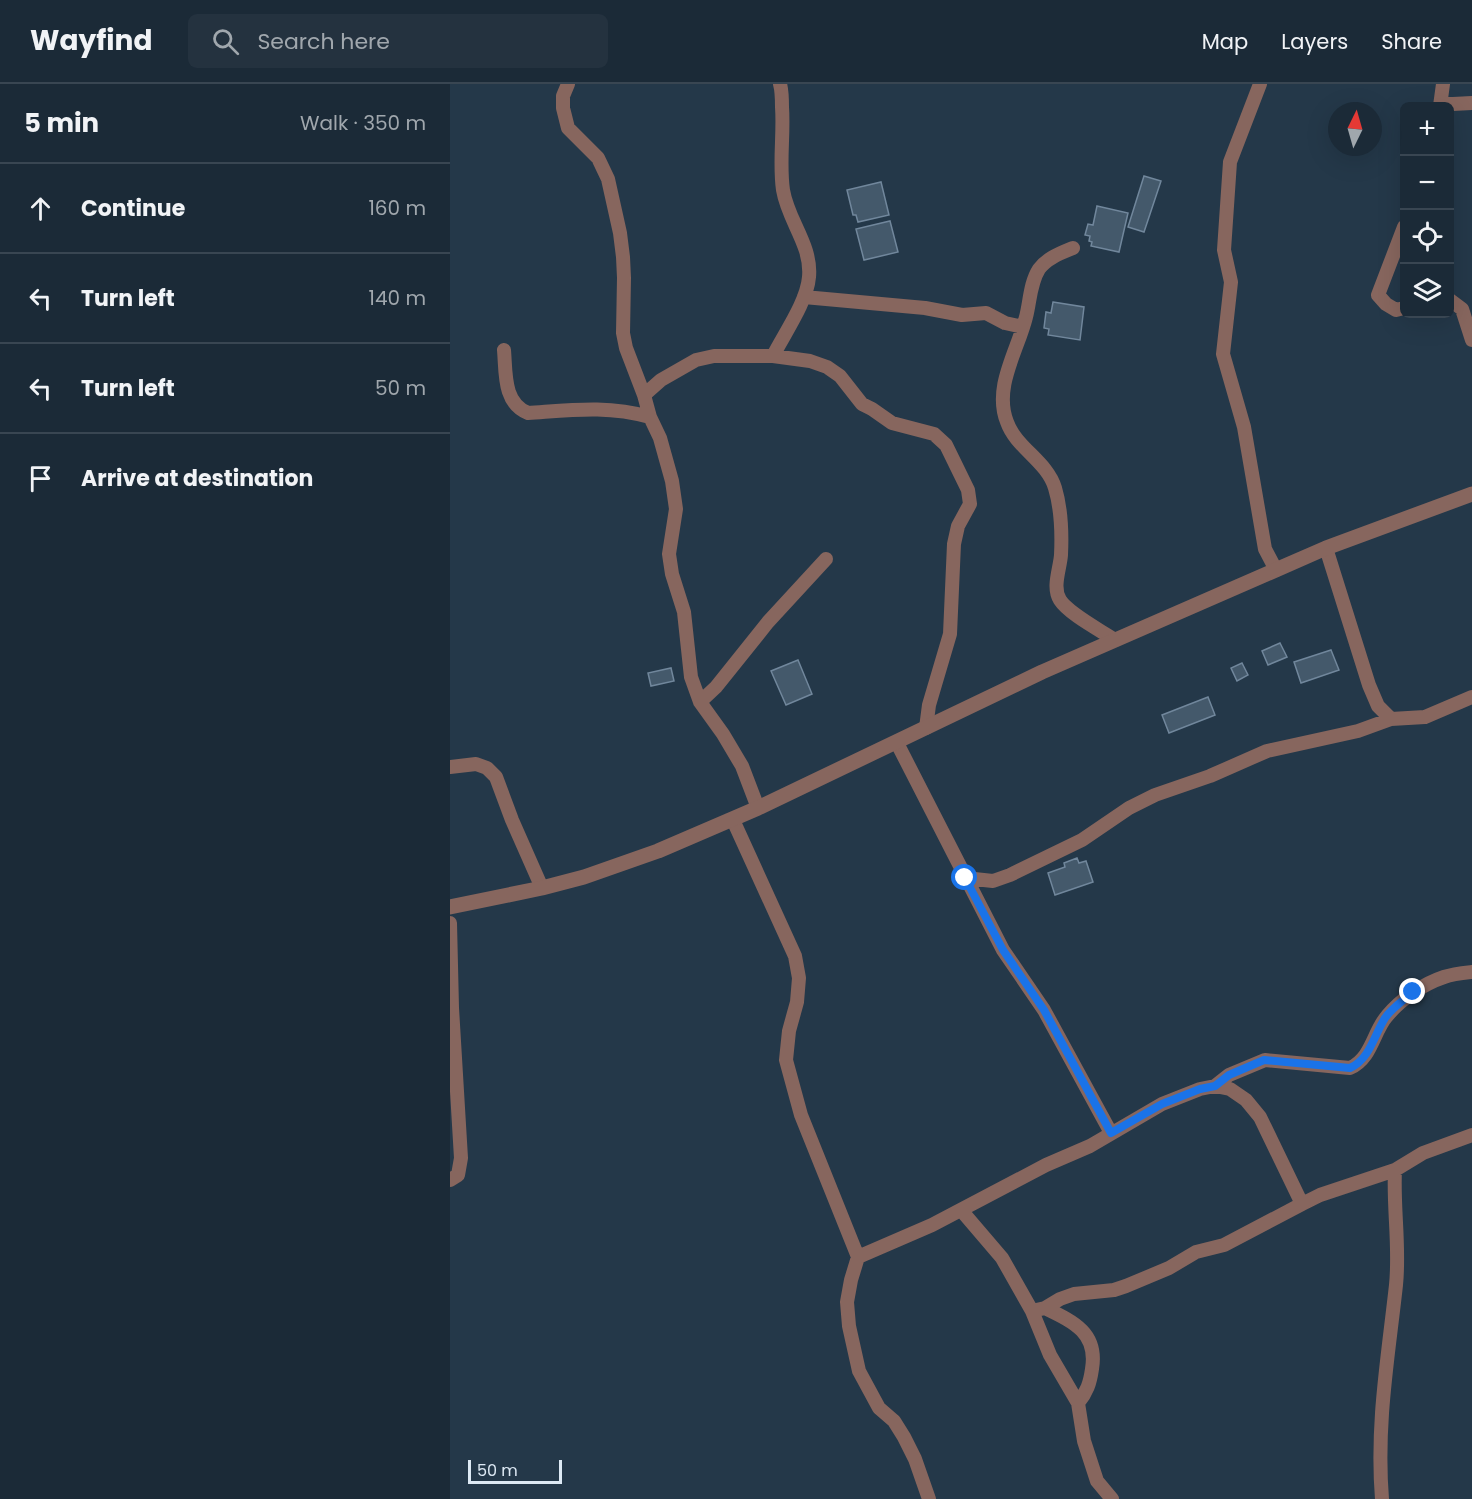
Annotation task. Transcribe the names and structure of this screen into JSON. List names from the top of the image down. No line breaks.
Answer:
{"scale_bar":"50 m","north":"top","page":{"header":"Wayfind","search":"Search here","nav":["Map","Layers","Share"],"heading":["5 min","Walk · 350 m"],"map_buttons":["+","−"],"list":[["Continue","160 m"],["Turn left","140 m"],["Turn left","50 m"],"Arrive at destination"],"scale":"50 m"}}
